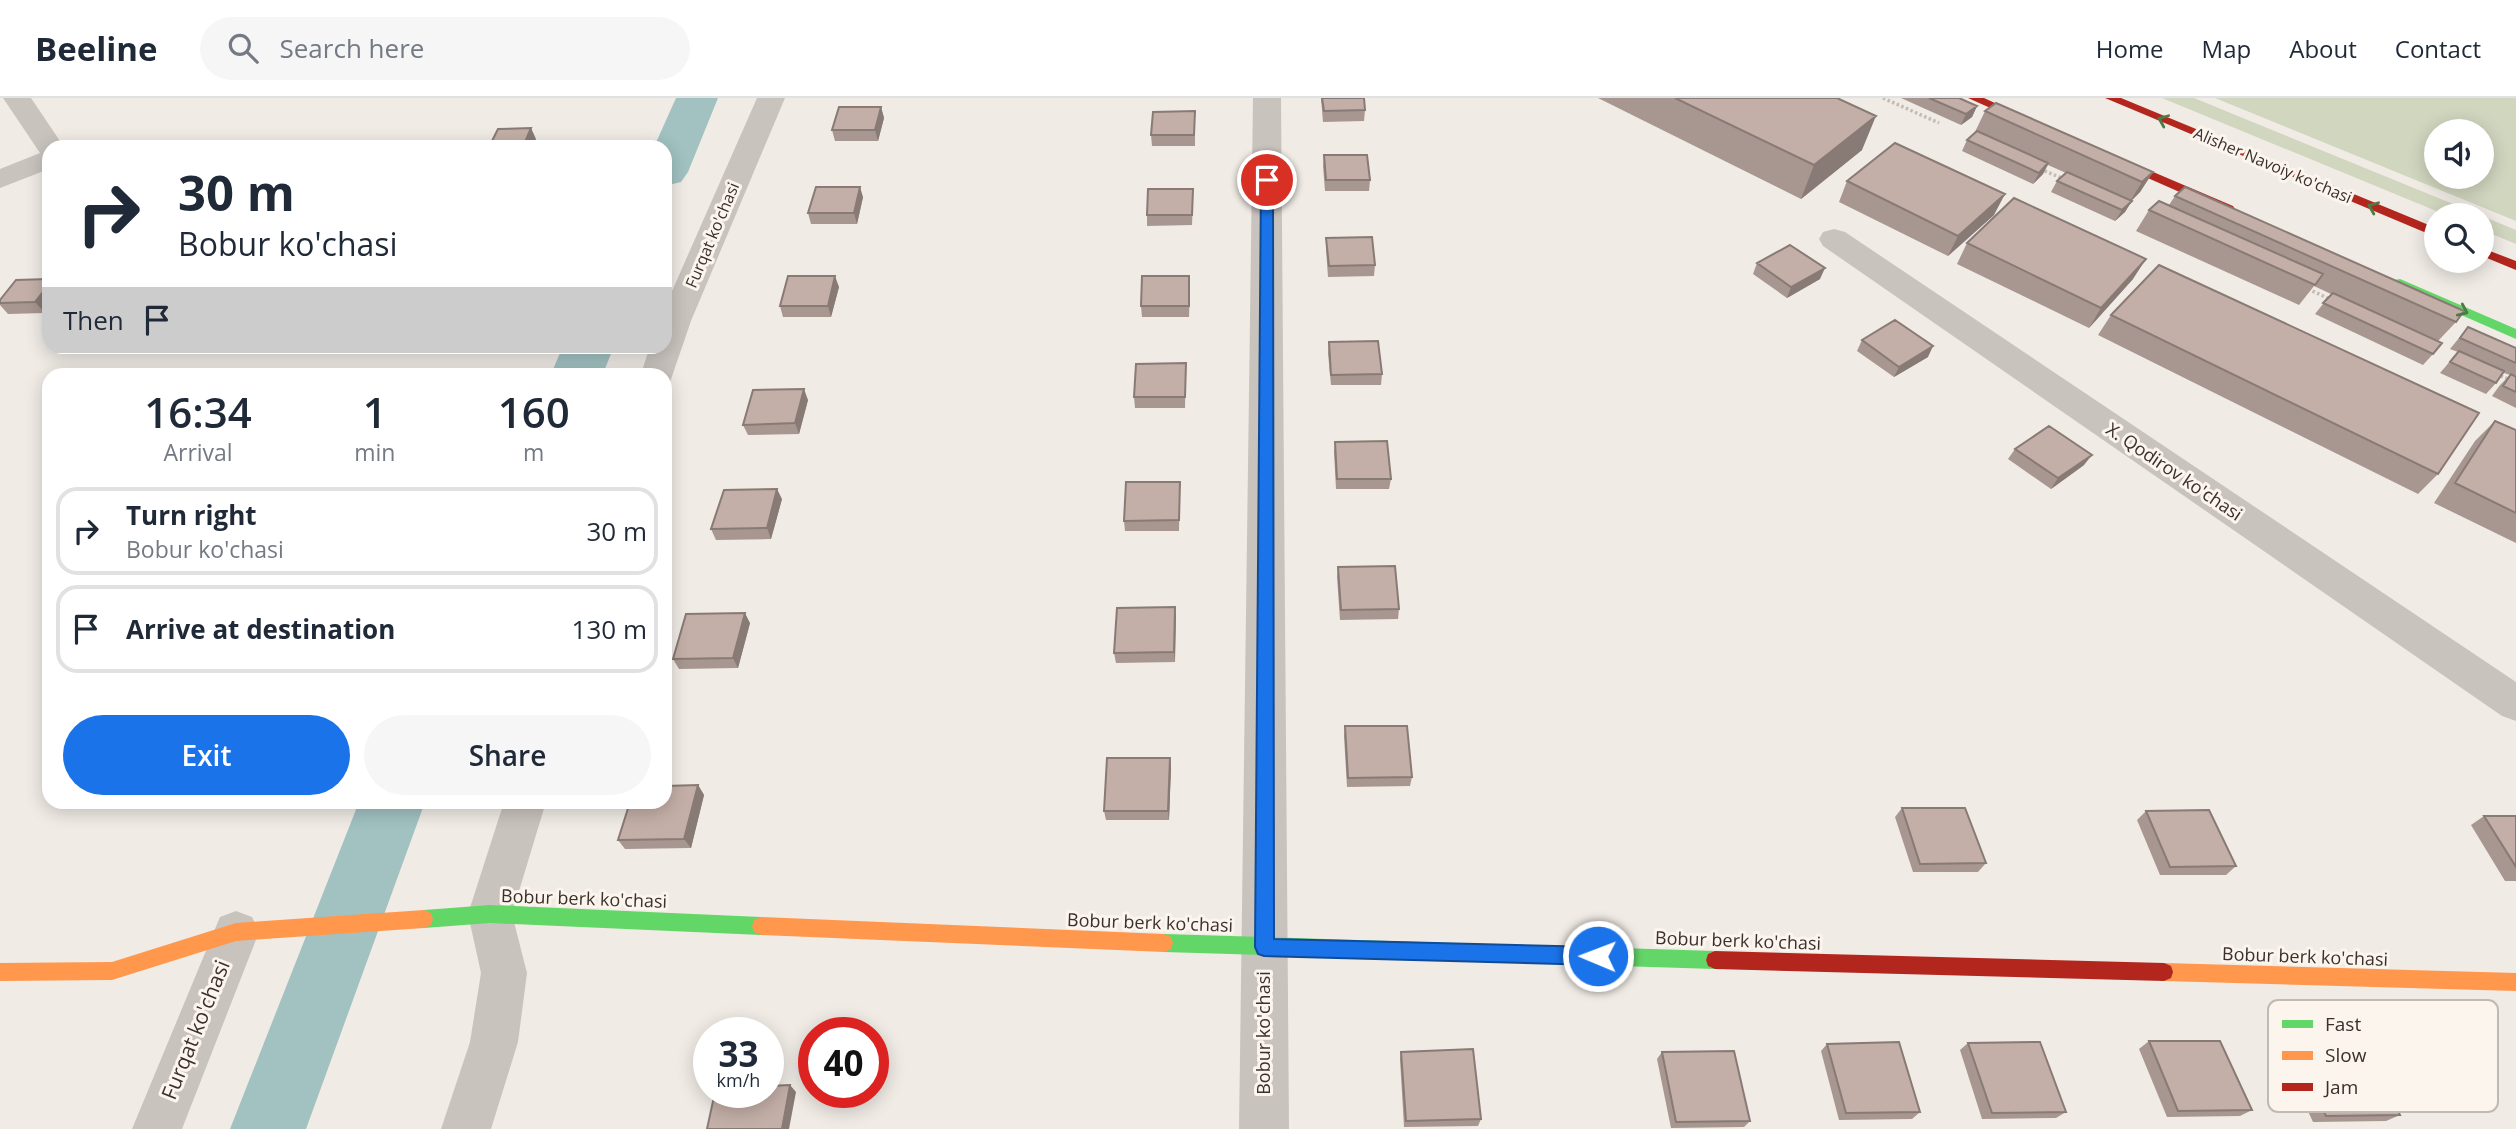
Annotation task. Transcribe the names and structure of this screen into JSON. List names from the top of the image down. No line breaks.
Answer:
{"streets":{"street":["Alisher Navoiy ko'chasi","Furqat ko'chasi","X. Qodirov ko'chasi","Bobur berk ko'chasi","Bobur ko'chasi"]},"crossings":[["Furqat ko'chasi","Bobur berk ko'chasi"],["Bobur berk ko'chasi","Bobur ko'chasi"]],"legend":["Fast","Slow","Jam"],"page":{"header":"Beeline","search":"Search here","nav":["Home","Map","About","Contact"],"turn":["30 m","Bobur ko'chasi"],"then":"Then","eta":["16:34","Arrival","1","min","160","m"],"list":[{"name":"Turn right","note":"Bobur ko'chasi","value":"30 m"},{"name":"Arrive at destination","value":"130 m"}],"buttons":["Exit","Share"],"speed":"33 km/h","limit":"40"}}
